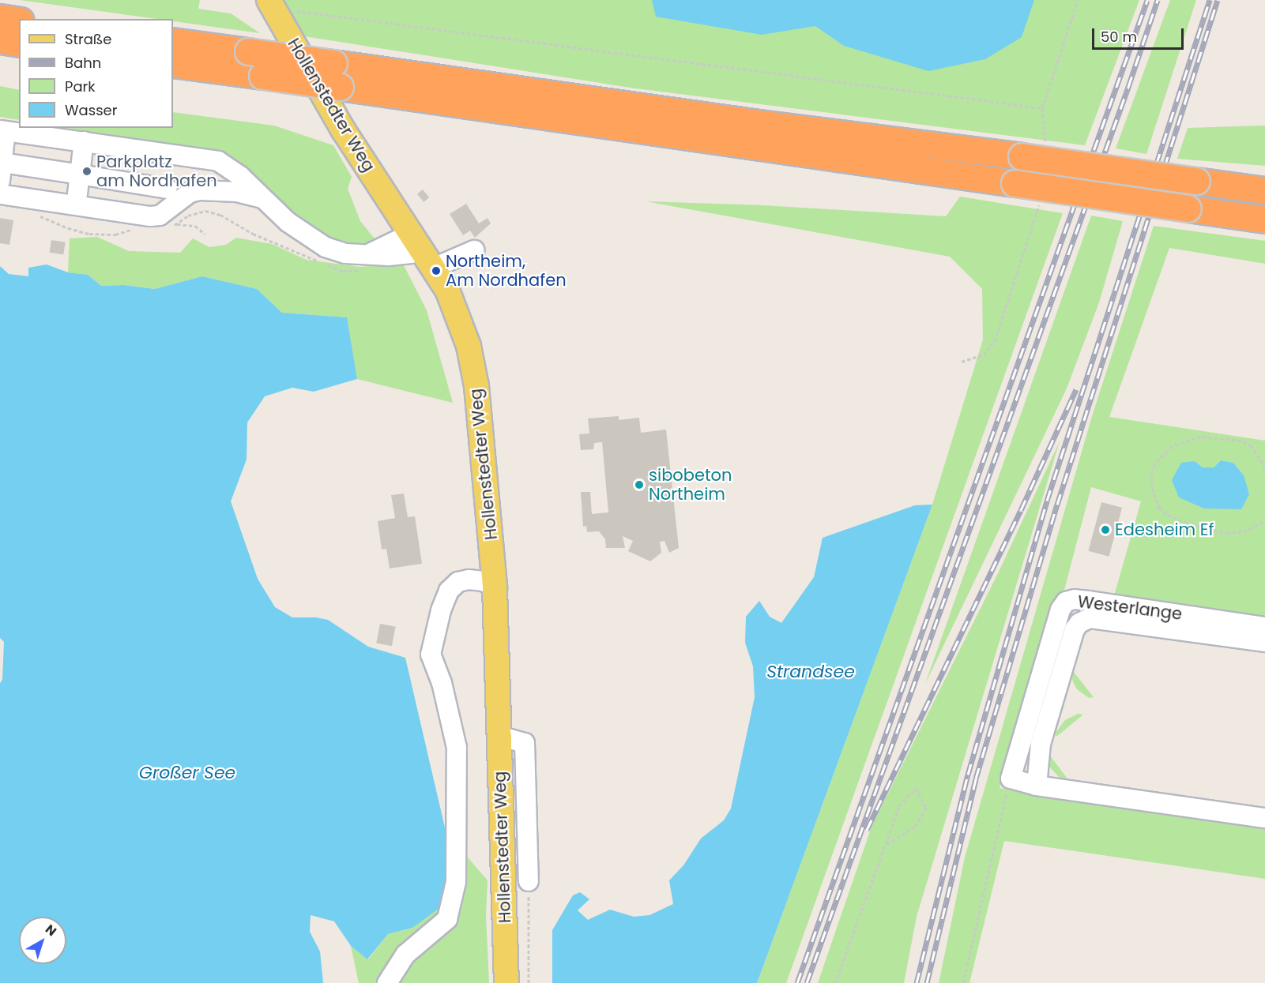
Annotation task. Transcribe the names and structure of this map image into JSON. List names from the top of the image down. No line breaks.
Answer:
{"streets":{"main road":["Hollenstedter Weg"],"street":["Westerlange"]},"water":["Strandsee","Großer See"],"places":["Parkplatz am Nordhafen","Northeim, Am Nordhafen","sibobeton Northeim","Edesheim Ef"],"legend":["Straße","Bahn","Park","Wasser"],"scale_bar":"50 m","north":"top right"}
